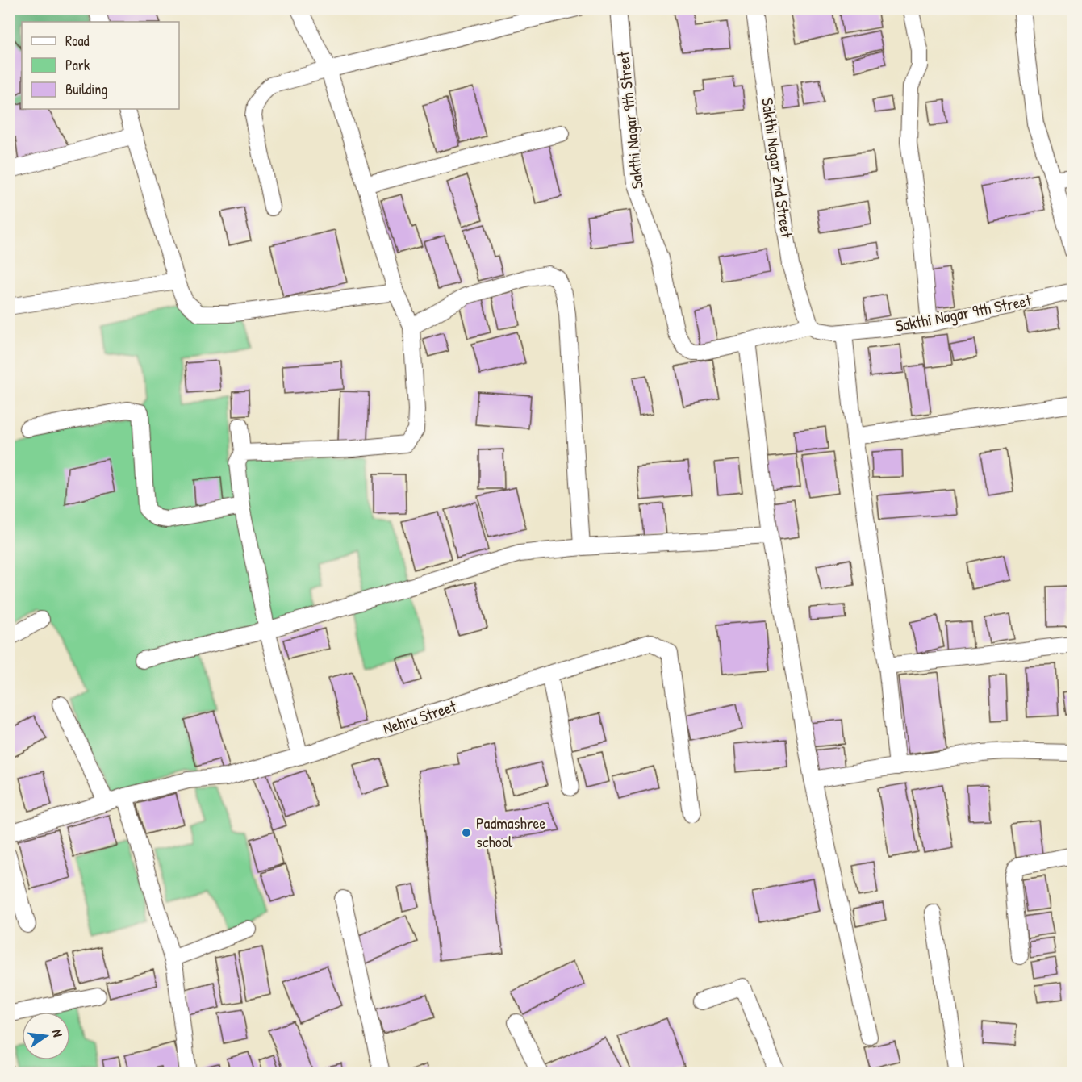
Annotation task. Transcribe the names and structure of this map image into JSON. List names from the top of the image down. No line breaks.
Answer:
{"streets":{"street":["Sakthi Nagar 9th Street","Sakthi Nagar 2nd Street","Nehru Street"]},"crossings":[["Sakthi Nagar 9th Street","Sakthi Nagar 2nd Street"]],"places":["Padmashree school"],"legend":["Road","Park","Building"],"north":"right"}
